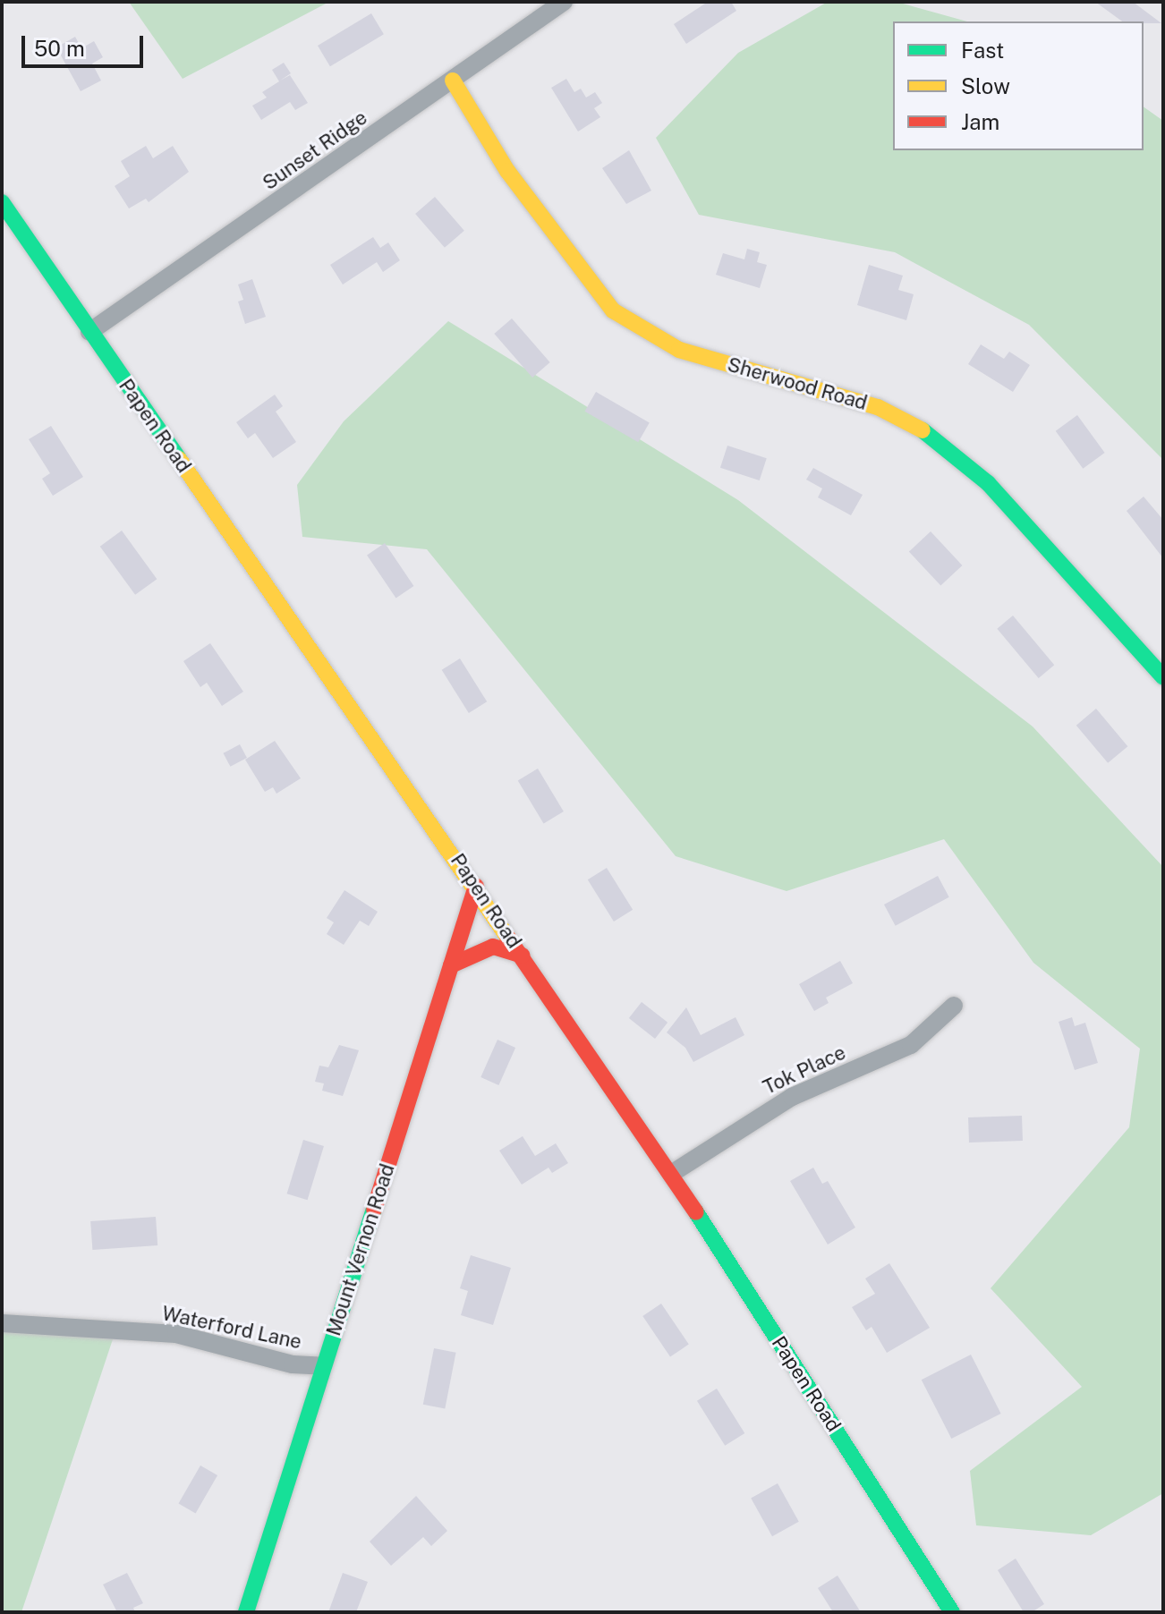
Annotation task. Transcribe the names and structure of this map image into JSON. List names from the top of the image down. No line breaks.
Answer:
{"streets":{"street":["Sunset Ridge","Sherwood Road","Papen Road","Tok Place","Mount Vernon Road","Waterford Lane"]},"crossings":[["Sunset Ridge","Sherwood Road"],["Sunset Ridge","Papen Road"],["Papen Road","Tok Place"],["Papen Road","Mount Vernon Road"],["Mount Vernon Road","Waterford Lane"]],"legend":["Fast","Slow","Jam"],"scale_bar":"50 m"}
